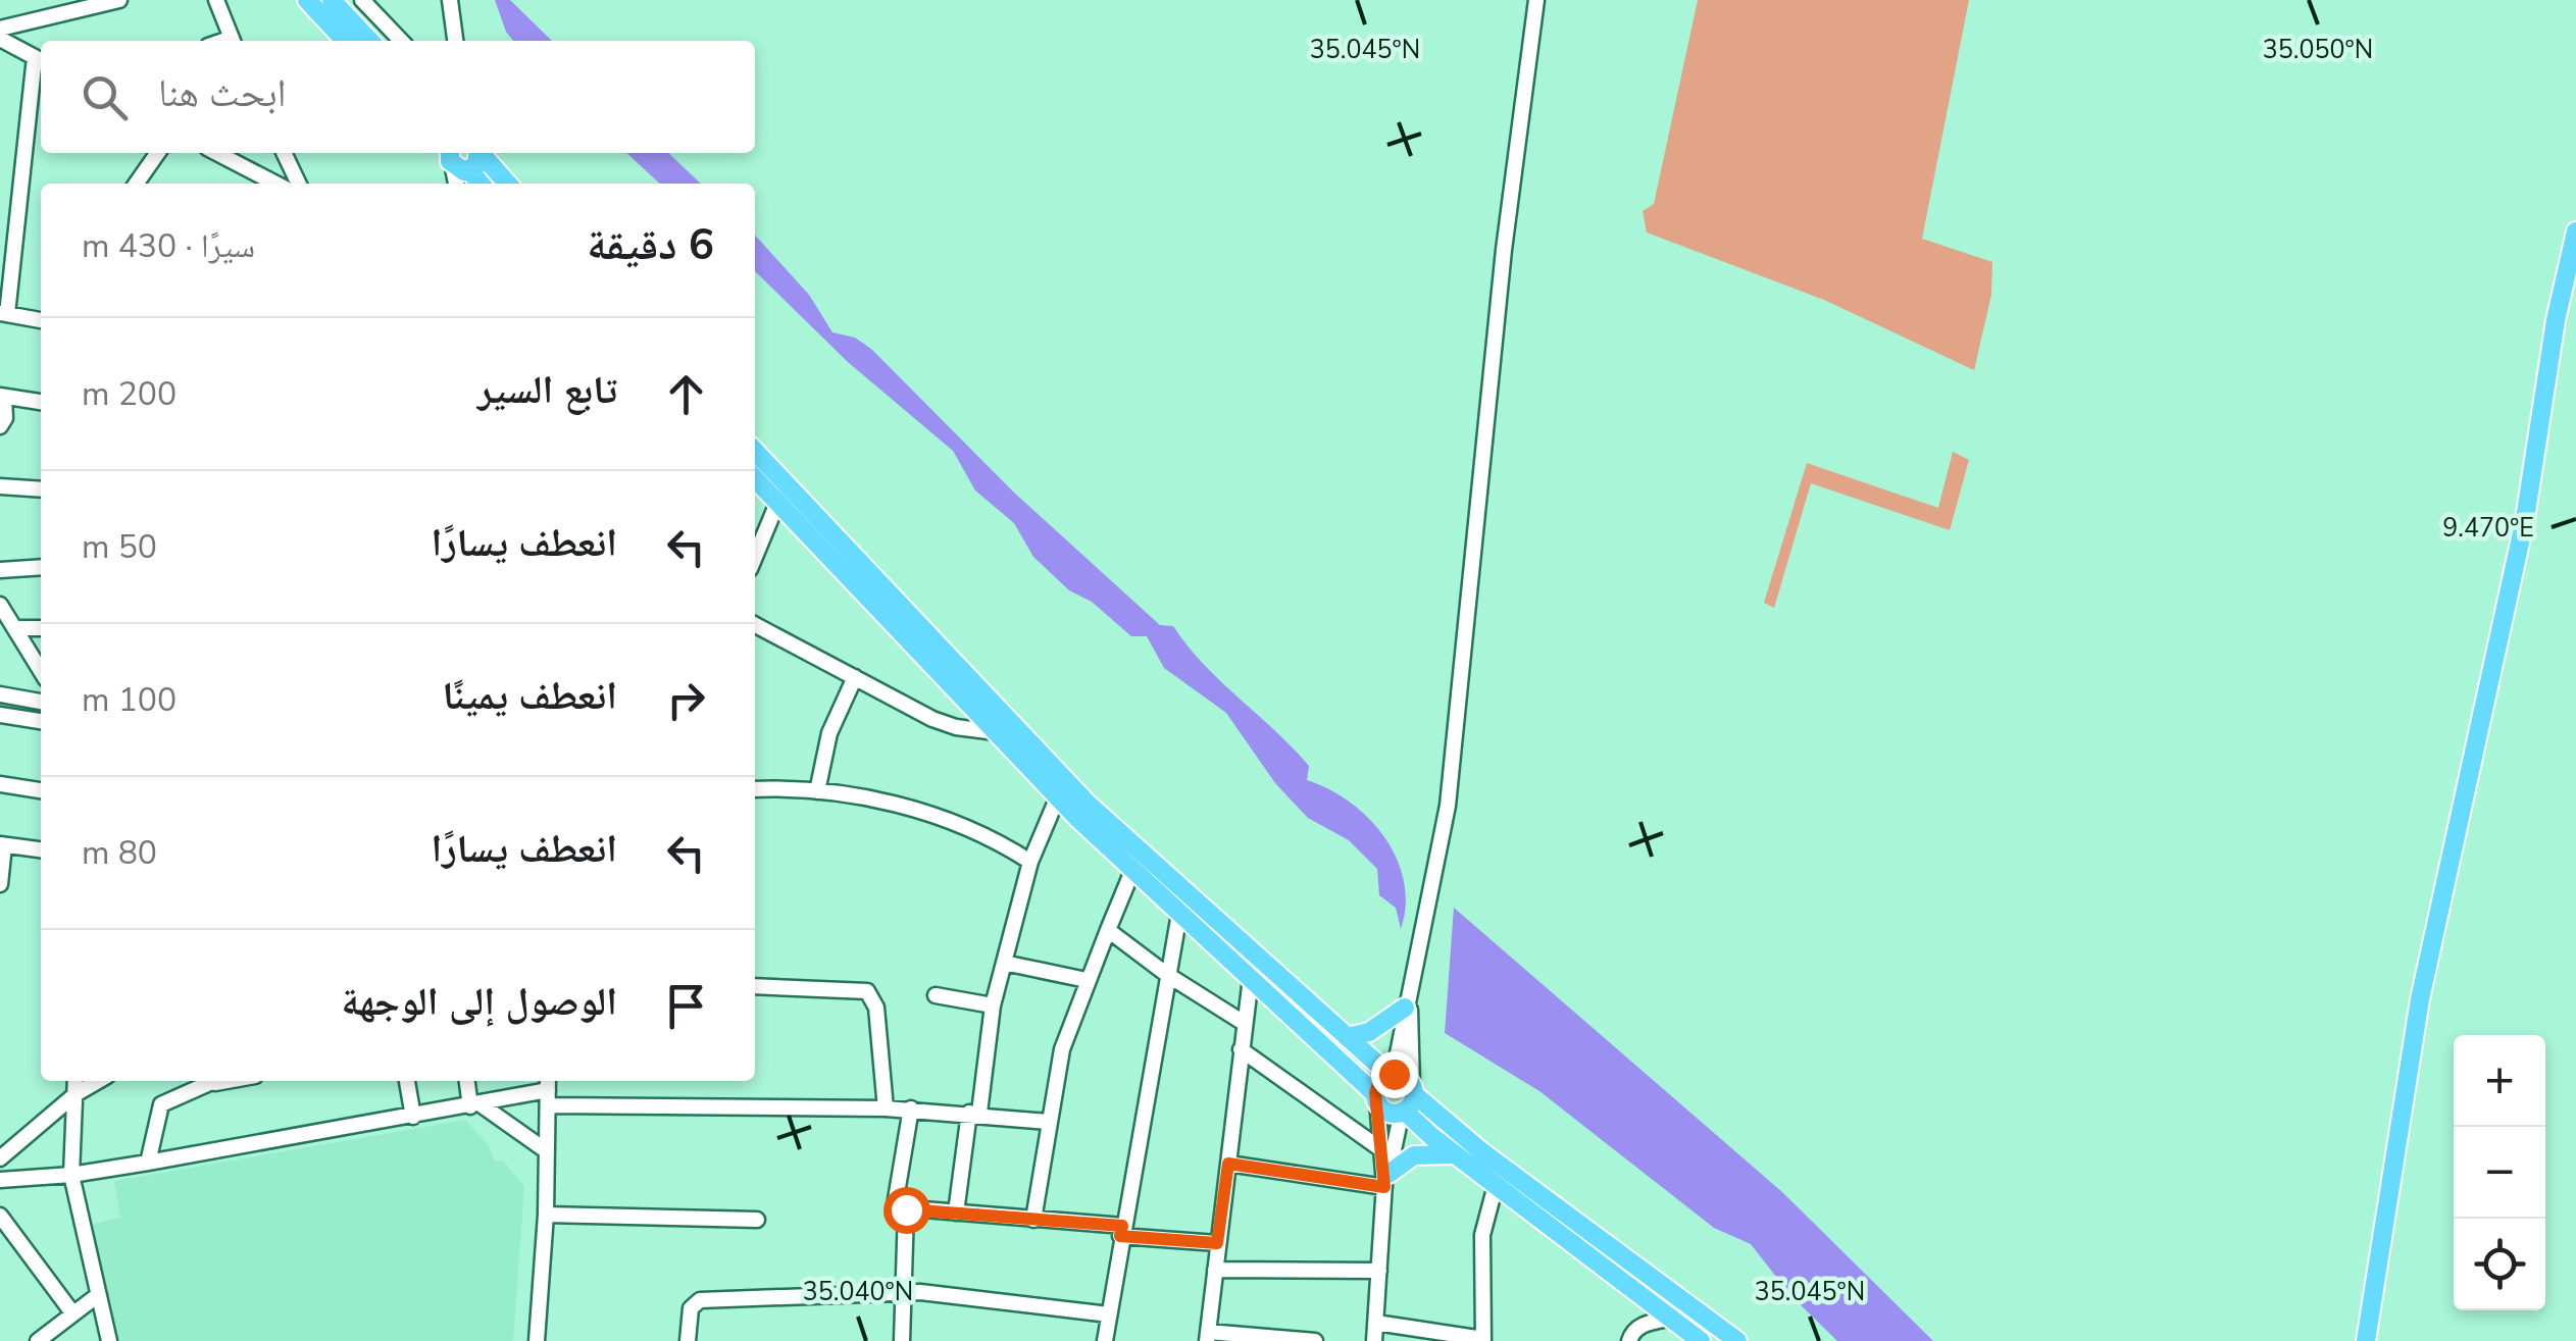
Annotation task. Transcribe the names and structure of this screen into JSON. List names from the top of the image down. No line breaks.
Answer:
{"page":{"search":"ابحث هنا","heading":["6 دقيقة","سيرًا · 430 m"],"list":[["تابع السير","200 m"],["انعطف يسارًا","50 m"],["انعطف يمينًا","100 m"],["انعطف يسارًا","80 m"],"الوصول إلى الوجهة"],"map_buttons":["+","−"]},"coordinates":["35.050°N","35.045°N","9.470°E","35.040°N"]}
